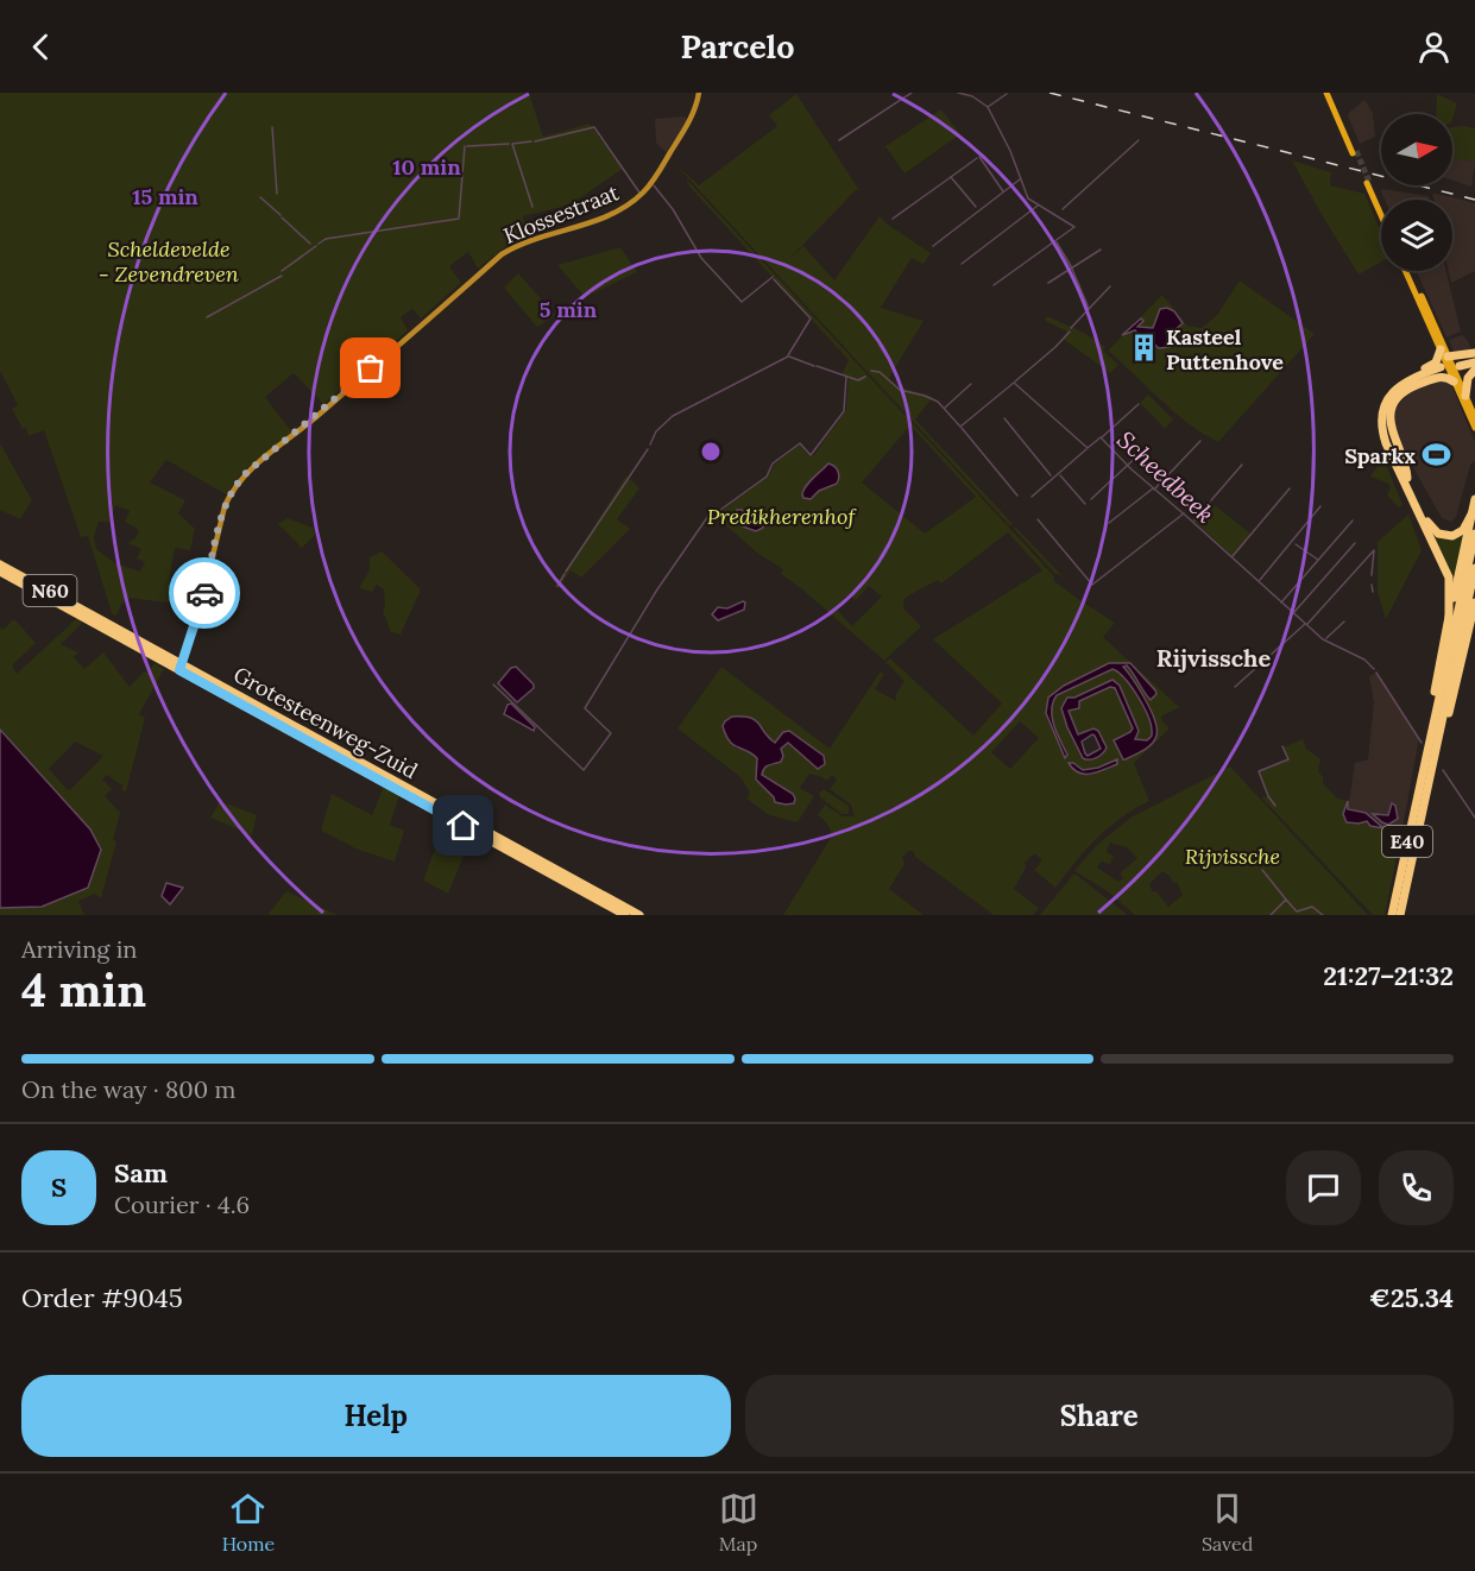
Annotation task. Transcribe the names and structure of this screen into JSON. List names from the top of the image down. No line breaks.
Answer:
{"streets":{"highway":["N60","Grotesteenweg-Zuid","E40"],"street":["Klossestraat"]},"crossings":[["Klossestraat","N60"],["Klossestraat","Grotesteenweg-Zuid"],["N60","Grotesteenweg-Zuid"]],"districts":["Rijvissche"],"water":["Scheedbeek"],"parks":["Scheldevelde - Zevendreven","Predikherenhof","Rijvissche"],"places":{"building":["Kasteel Puttenhove"],"sports":["Sparkx"]},"north":"right","page":{"header":"Parcelo","heading":["4 min","Arriving in","21:27–21:32"],"panel":["Sam","Courier · 4.6","Order #9045","€25.34"],"bar":"On the way · 800 m","round":"S","buttons":["Help","Share"],"tabs":["Home","Map","Saved"]},"rings":["10 min","15 min","5 min"]}
